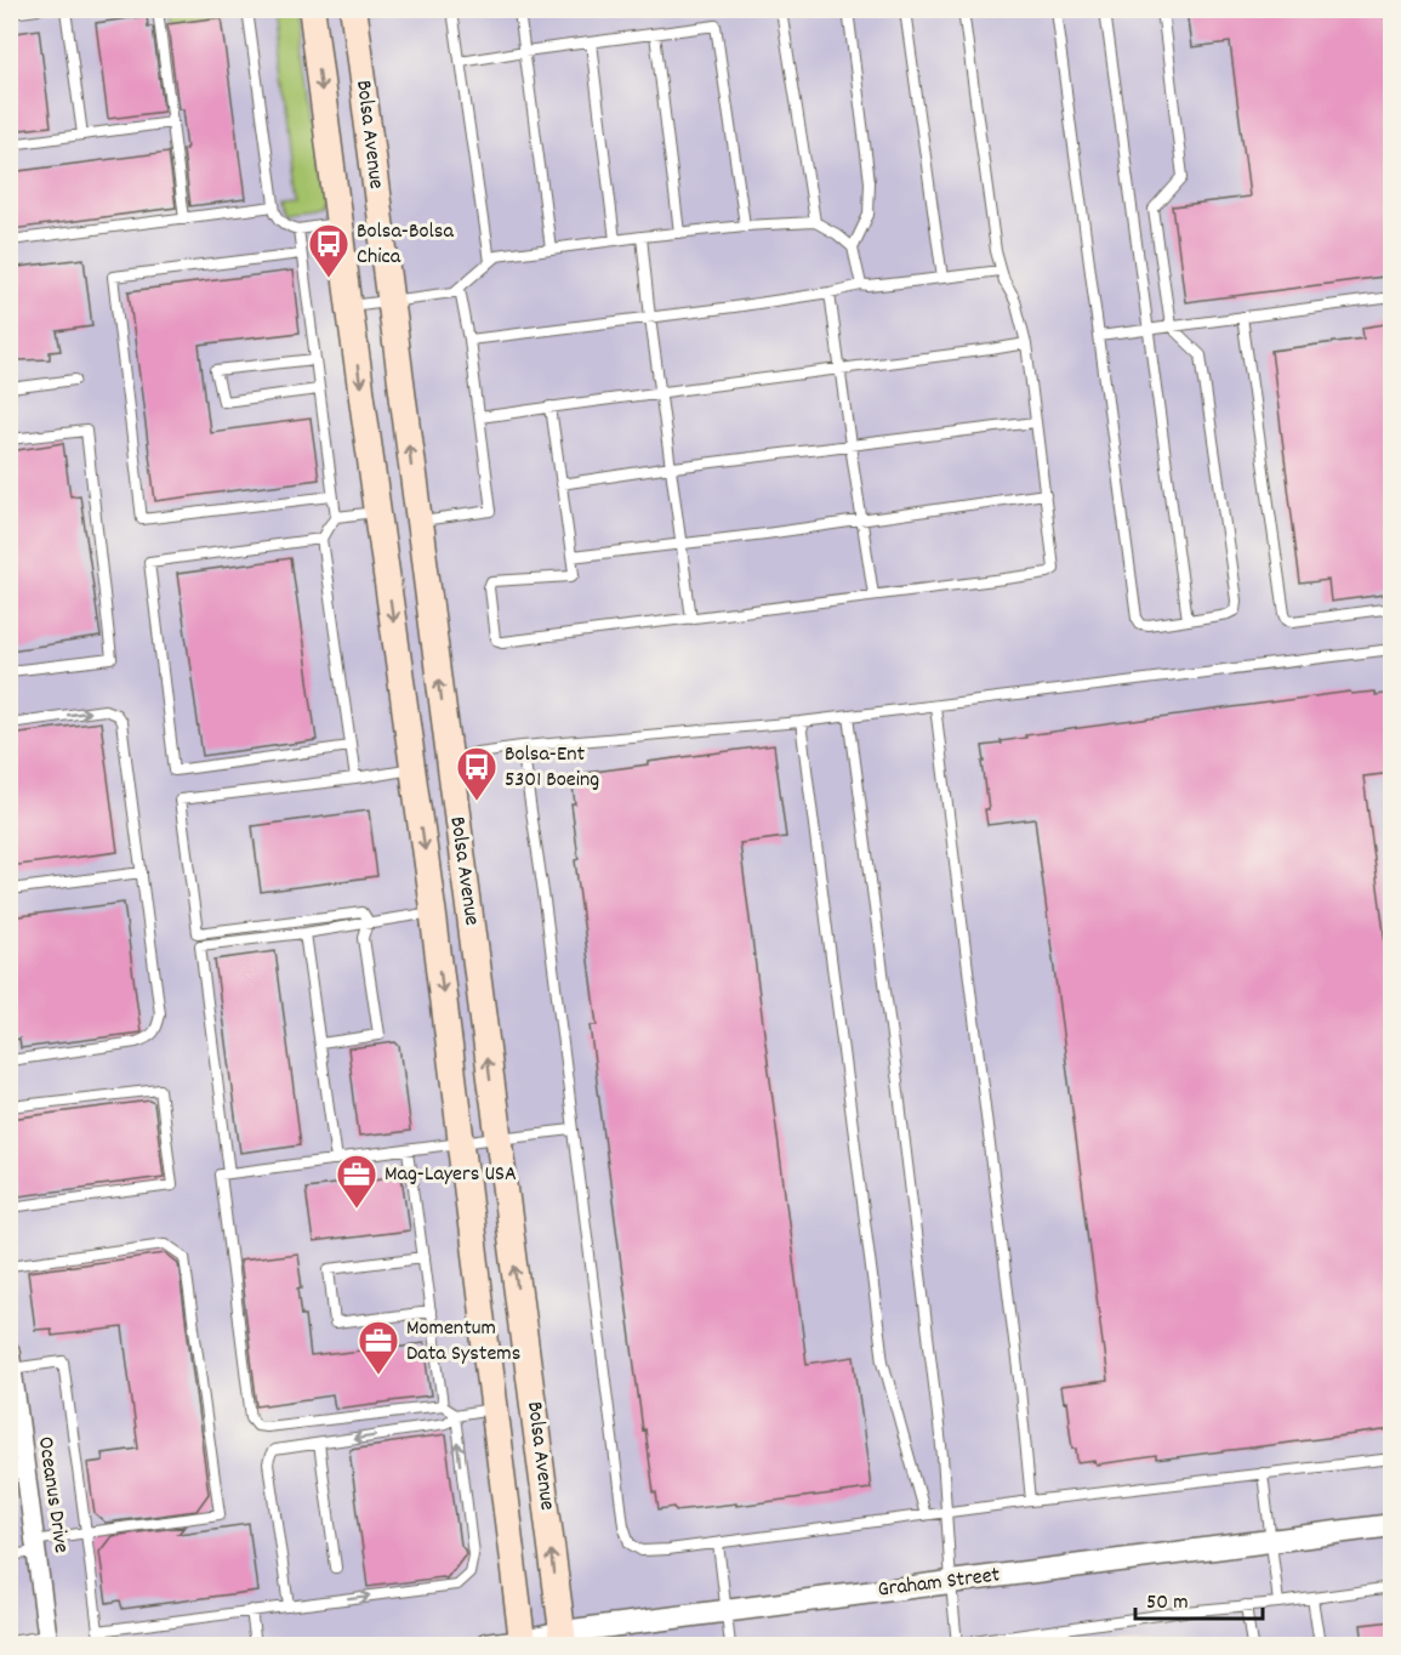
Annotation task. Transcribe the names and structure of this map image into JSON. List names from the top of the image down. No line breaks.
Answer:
{"streets":{"main road":["Bolsa Avenue"],"street":["Oceanus Drive","Graham Street"]},"crossings":[["Bolsa Avenue","Graham Street"]],"places":{"bus stop":["Bolsa-Bolsa Chica","Bolsa-Ent 5301 Boeing"],"office":["Mag-Layers USA","Momentum Data Systems"]},"scale_bar":"50 m"}
